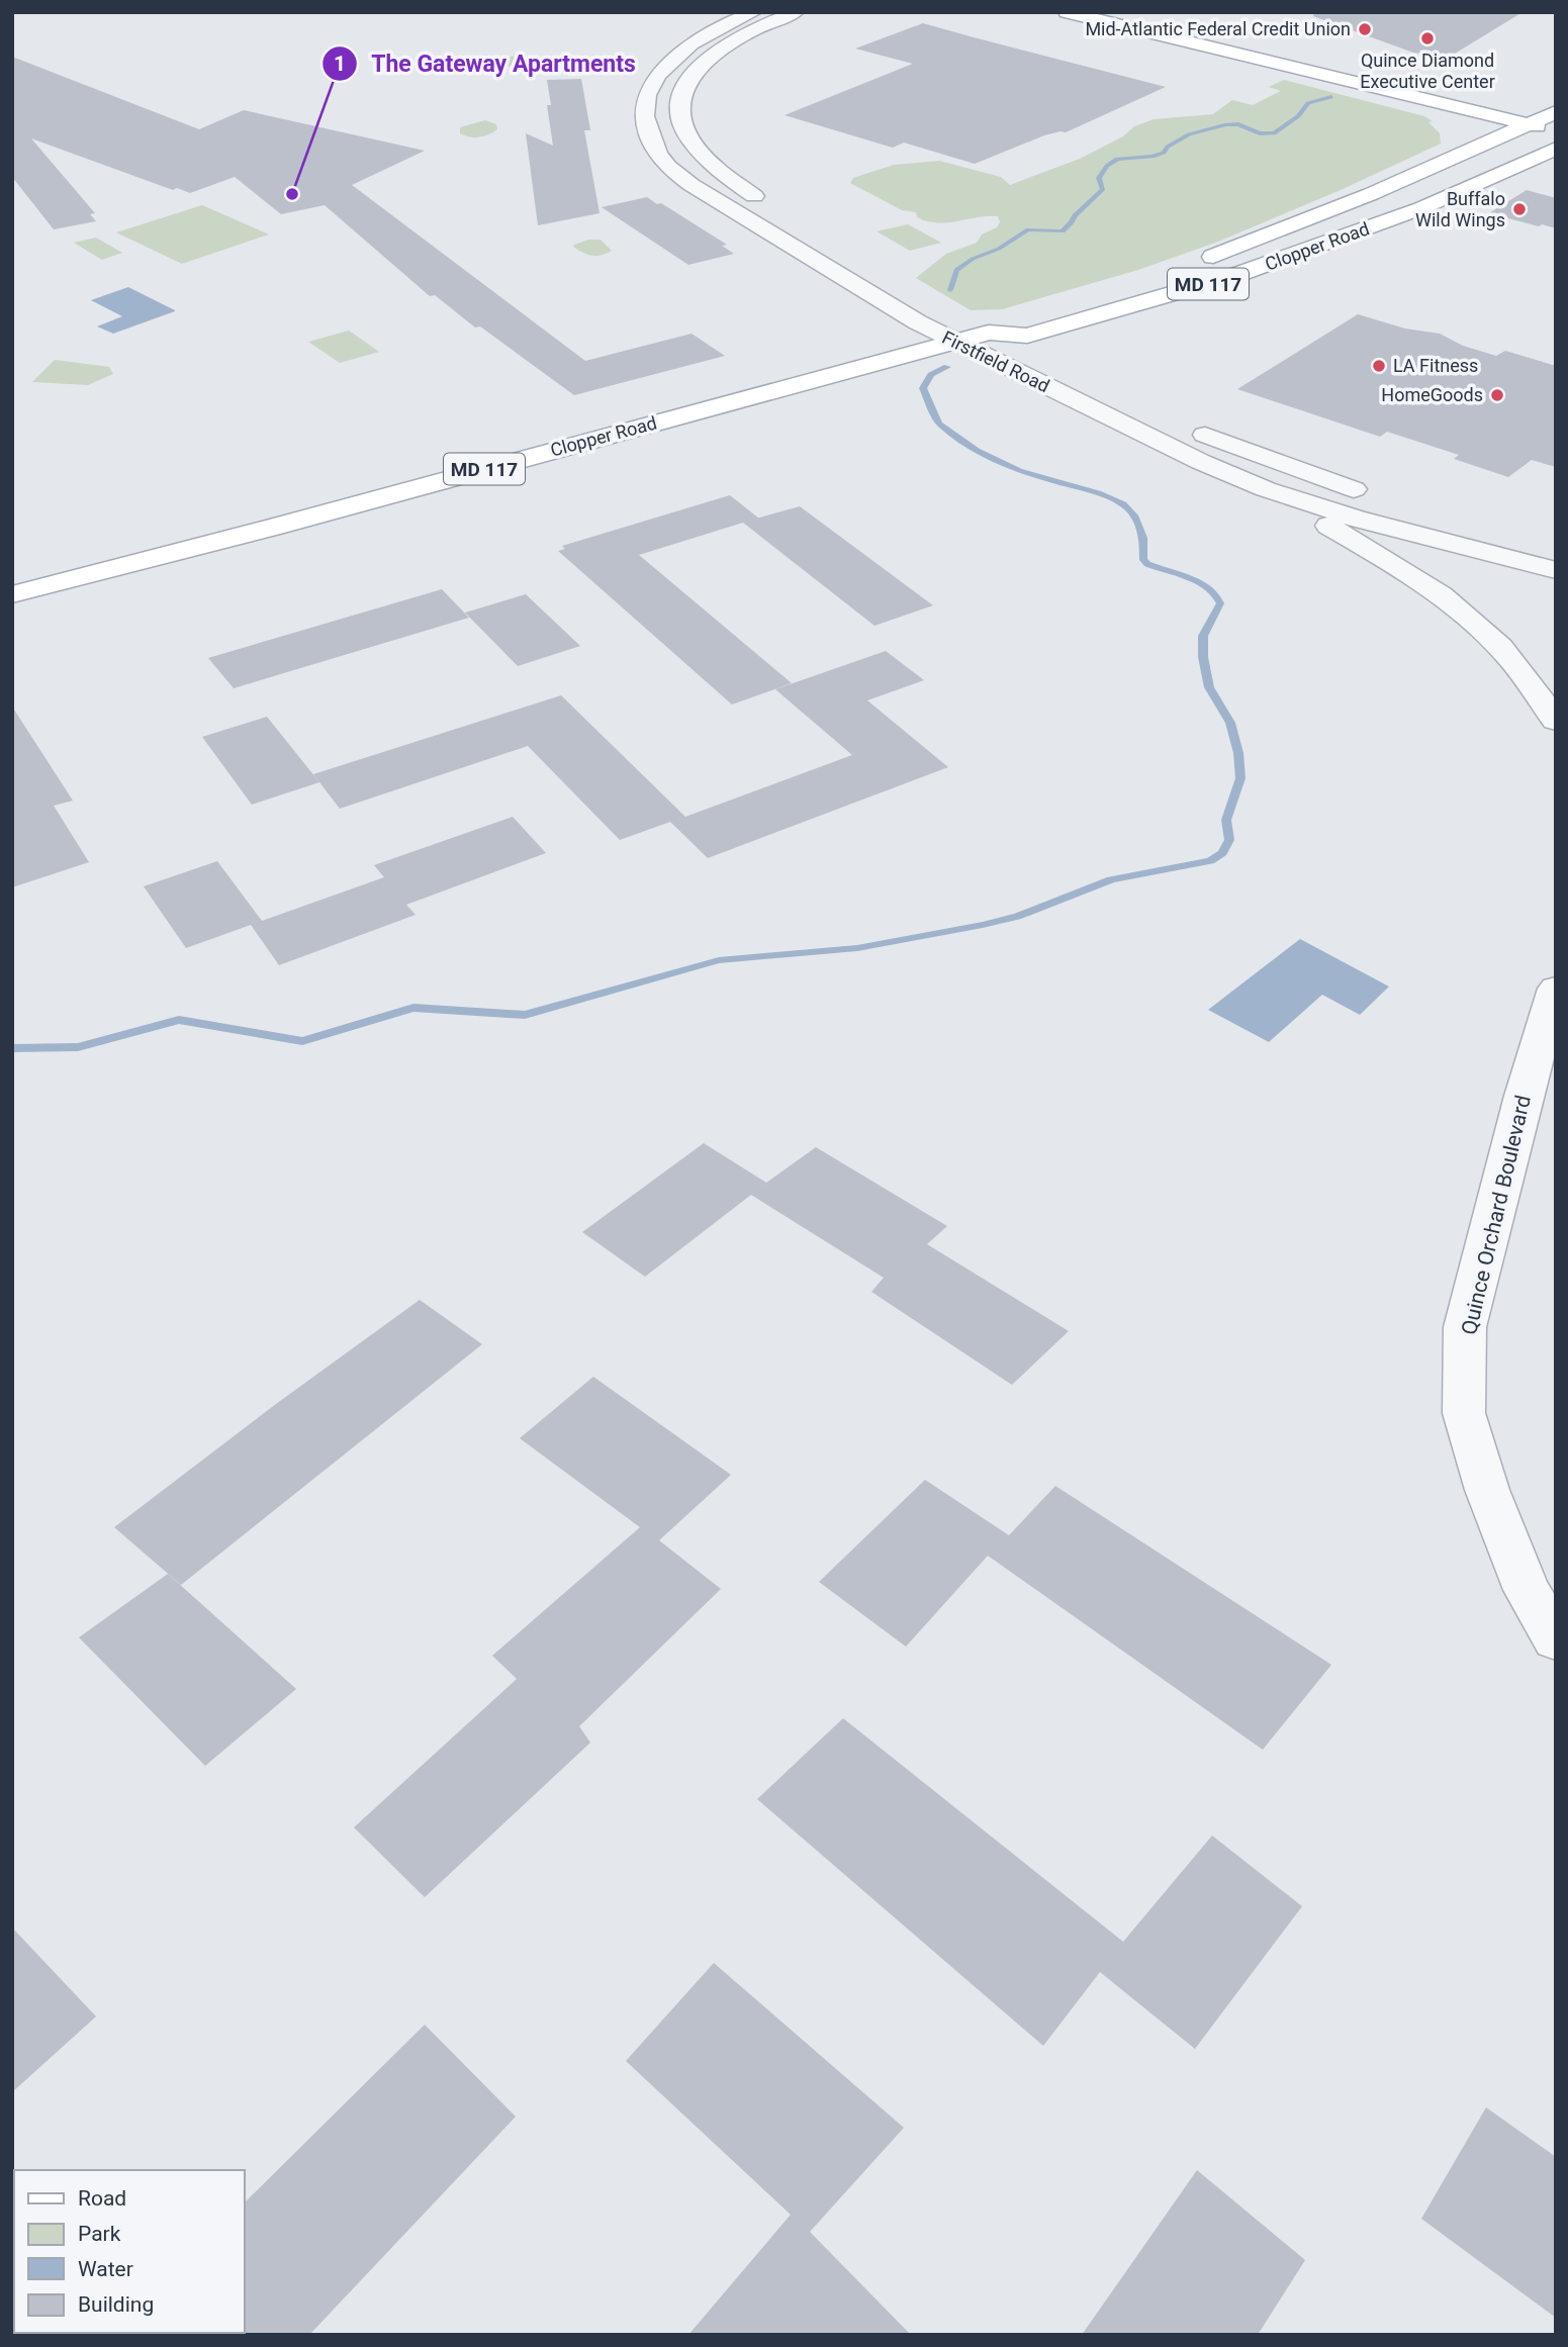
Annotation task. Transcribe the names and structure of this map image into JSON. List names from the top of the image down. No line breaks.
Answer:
{"streets":{"main road":["Clopper Road","MD 117"],"street":["Firstfield Road","Quince Orchard Boulevard"]},"crossings":[["Clopper Road","MD 117"],["Clopper Road","Firstfield Road"]],"places":["Mid-Atlantic Federal Credit Union","Quince Diamond Executive Center","The Gateway Apartments","Buffalo Wild Wings","LA Fitness","HomeGoods"],"legend":["Road","Park","Water","Building"]}
